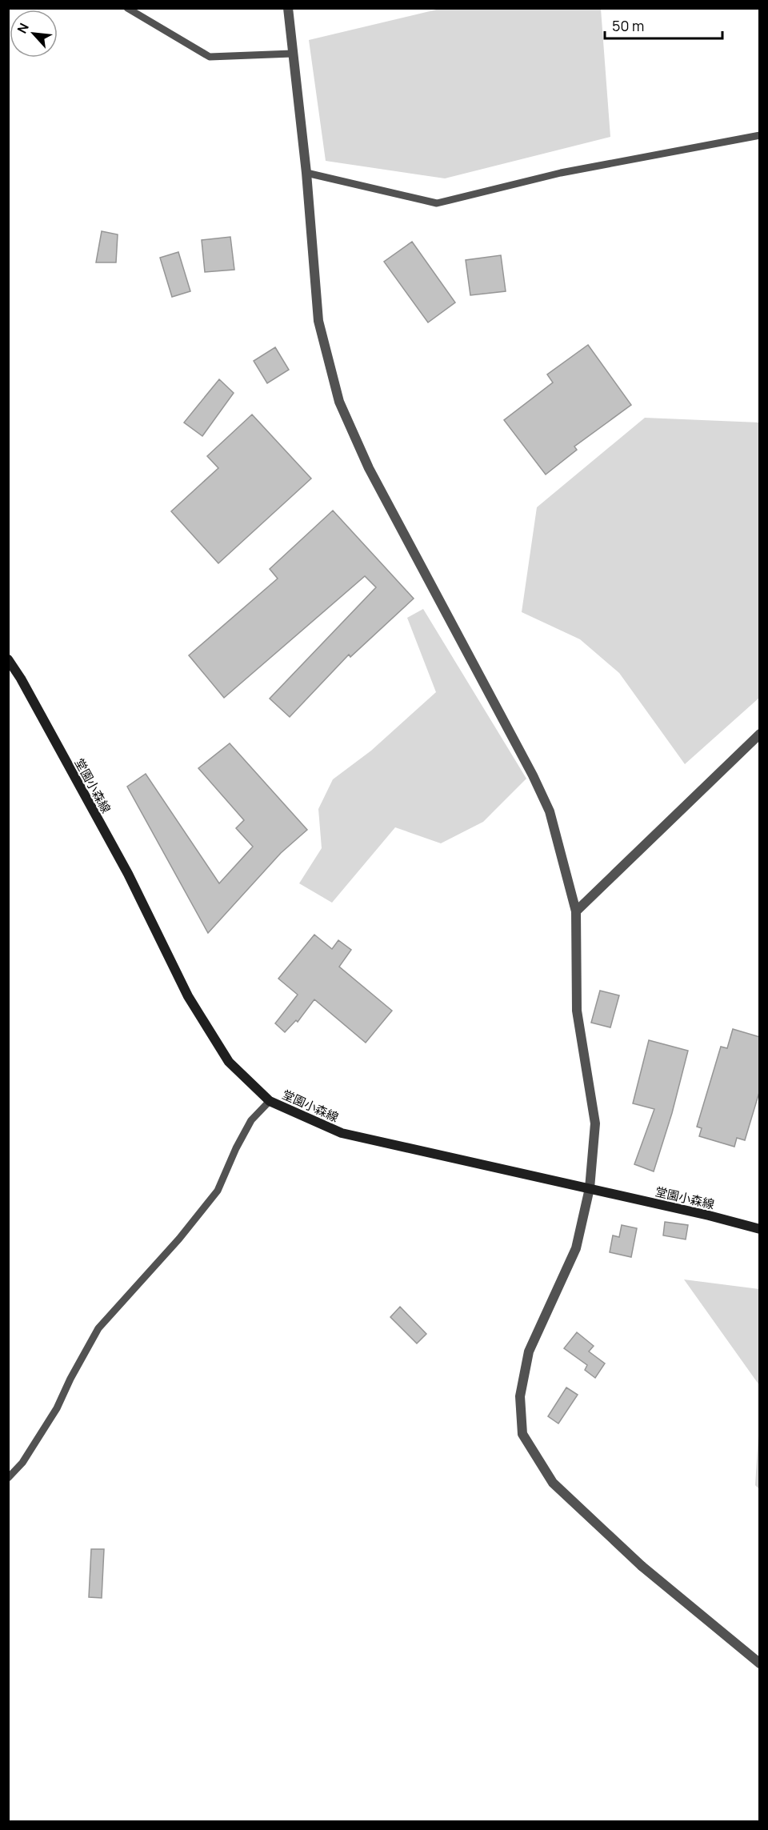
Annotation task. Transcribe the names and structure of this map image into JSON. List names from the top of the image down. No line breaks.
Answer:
{"streets":{"main road":["堂園小森線"]},"scale_bar":"50 m","north":"top left"}
